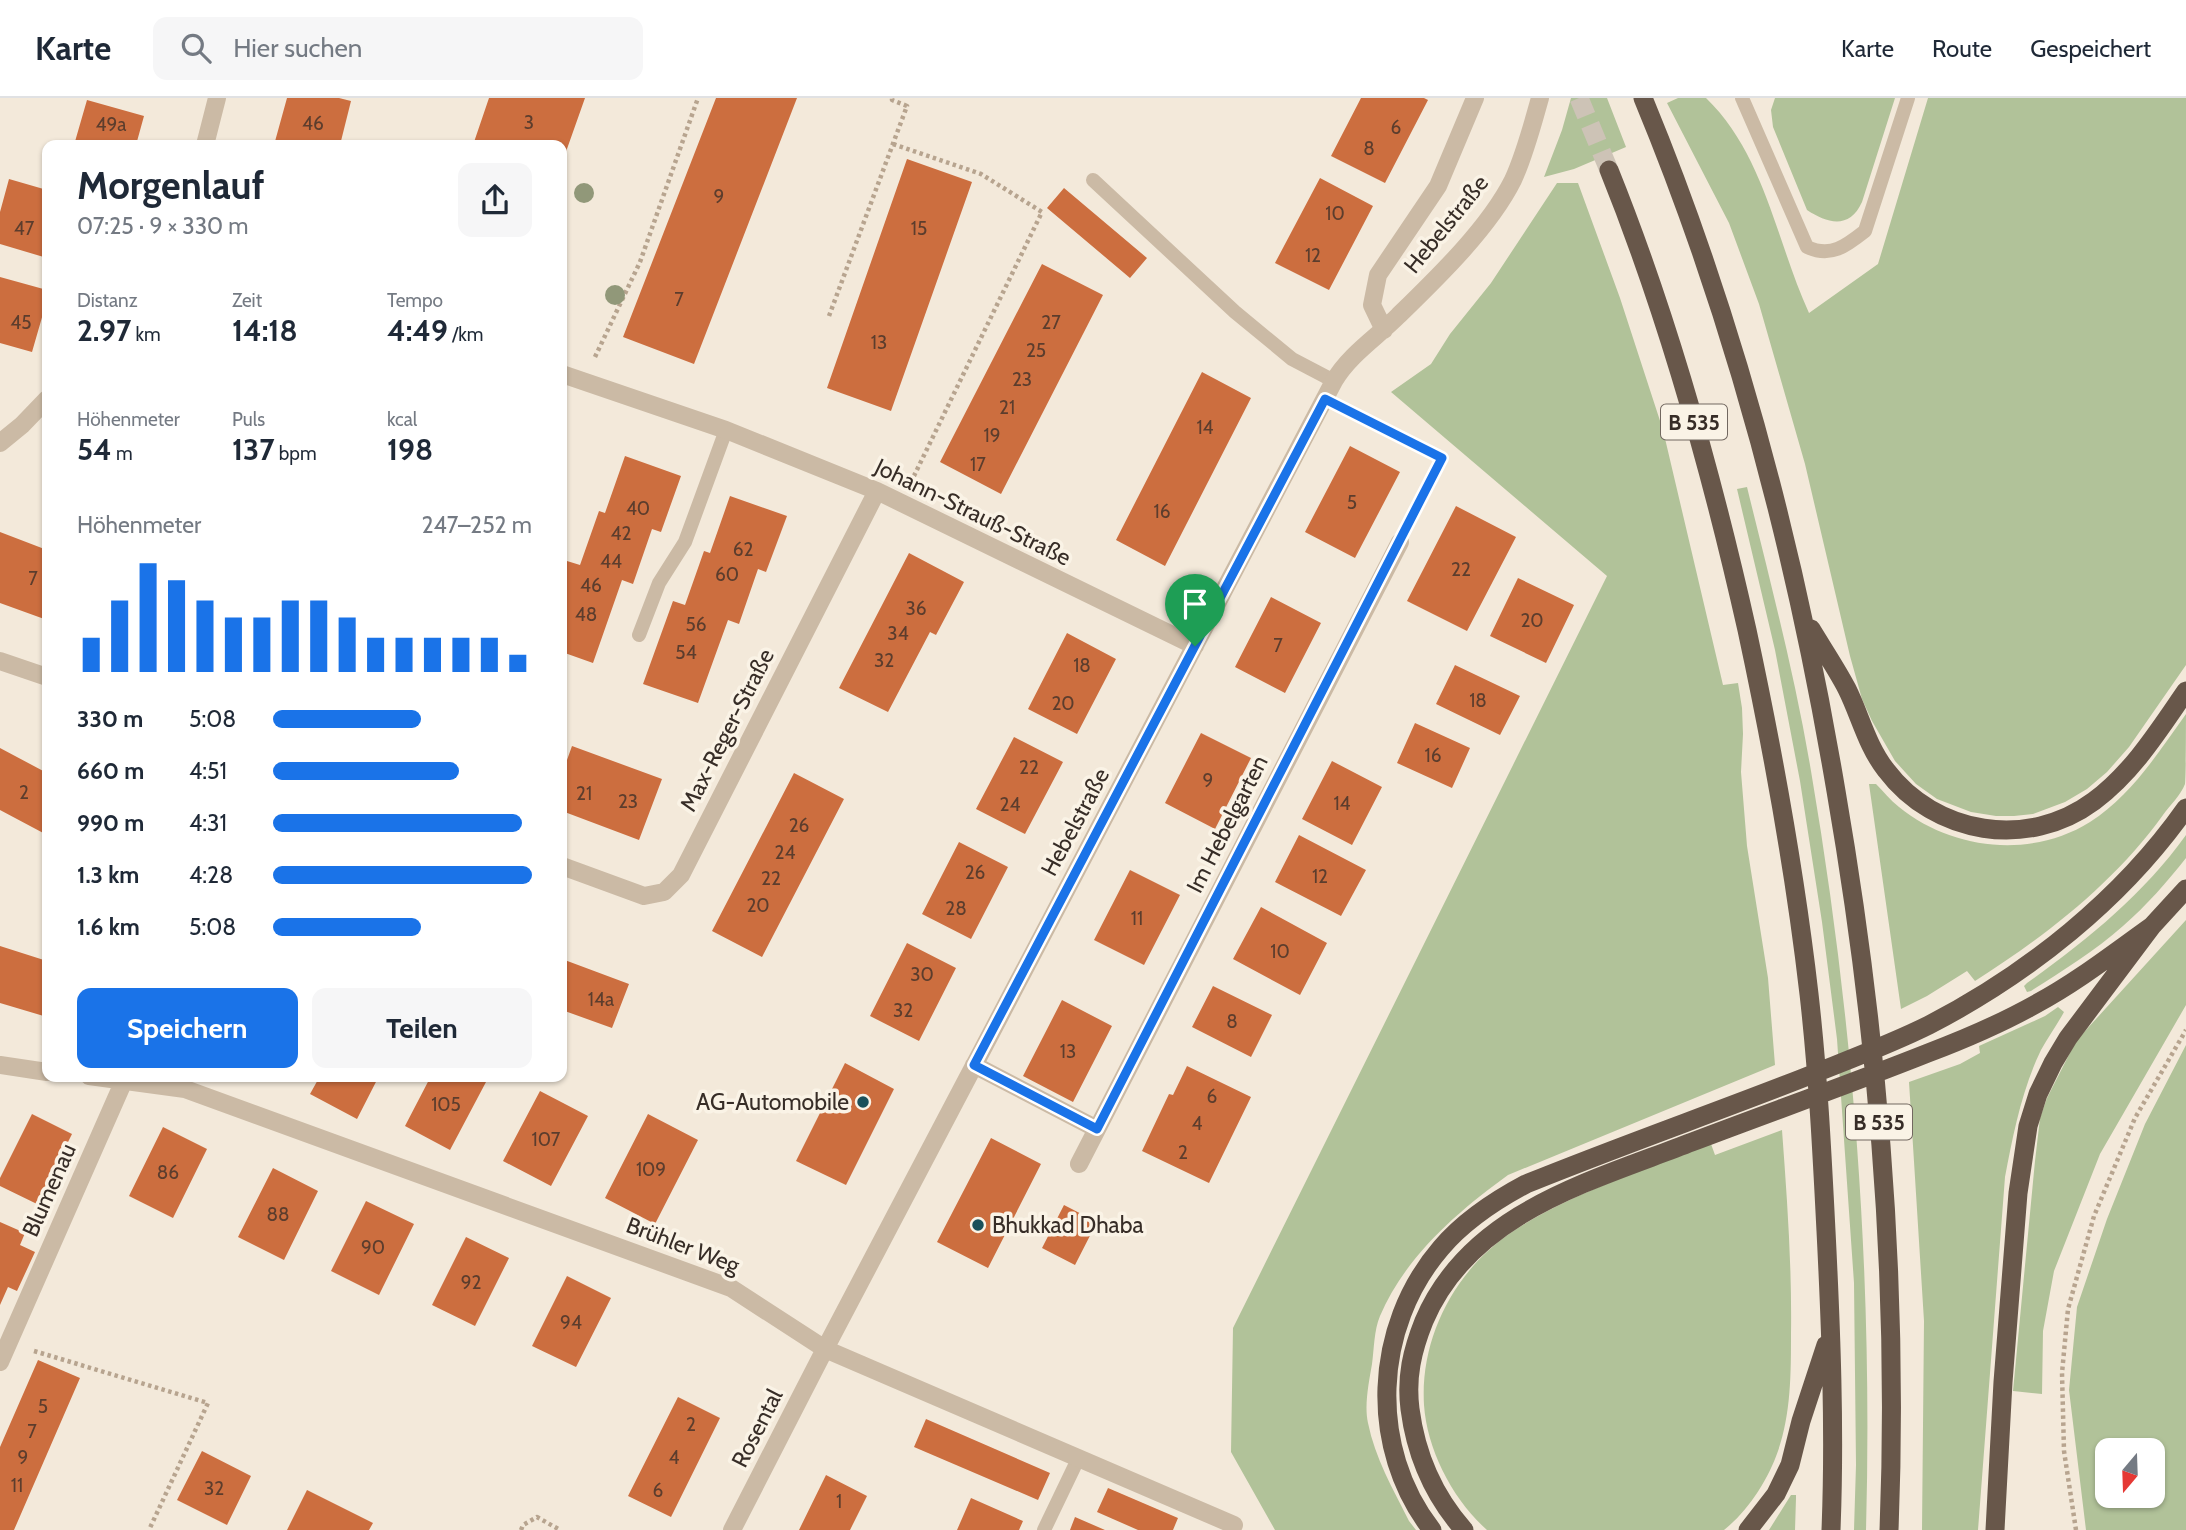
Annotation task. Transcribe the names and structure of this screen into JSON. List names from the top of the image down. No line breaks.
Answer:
{"streets":{"highway":["B 535"],"street":["Hebelstraße","Johann-Strauß-Straße","Max-Reger-Straße","Im Hebelgarten","Blumenau","Brühler Weg","Rosental"]},"crossings":[["Hebelstraße","Johann-Strauß-Straße"],["Hebelstraße","Brühler Weg"],["Hebelstraße","Rosental"],["Johann-Strauß-Straße","Max-Reger-Straße"],["Brühler Weg","Rosental"]],"places":["AG-Automobile","Bhukkad Dhaba"],"house_numbers":["3","46","49a","6","8","9","10","47","15","12","7","45","27","13","25","23","21","14","19","17","5","40","16","42","62","44","22","60","7","46","36","48","20","56","34","7","54","32","18","18","20","16","22","9","2","21","23","14","24","26","24","26","12","22","20","28","11","10","30","14a","32","8","13","6","105","4","107","2","109","86","88","90","92","94","5","2","7","9","4","11","32","6","1"],"north":"bottom","page":{"header":"Karte","search":"Hier suchen","nav":["Karte","Route","Gespeichert"],"heading":["Morgenlauf","07:25 · 9 × 330 m"],"stats":[["Distanz","2.97 km"],["Zeit","14:18"],["Tempo","4:49 /km"],["Höhenmeter","54 m"],["Puls","137 bpm"],["kcal","198"]],"chart":["Höhenmeter","247–252 m"],"list":[{"name":"330 m","note":"5:08"},{"name":"660 m","note":"4:51"},{"name":"990 m","note":"4:31"},{"name":"1.3 km","note":"4:28"},{"name":"1.6 km","note":"5:08"}],"buttons":["Speichern","Teilen"]}}
